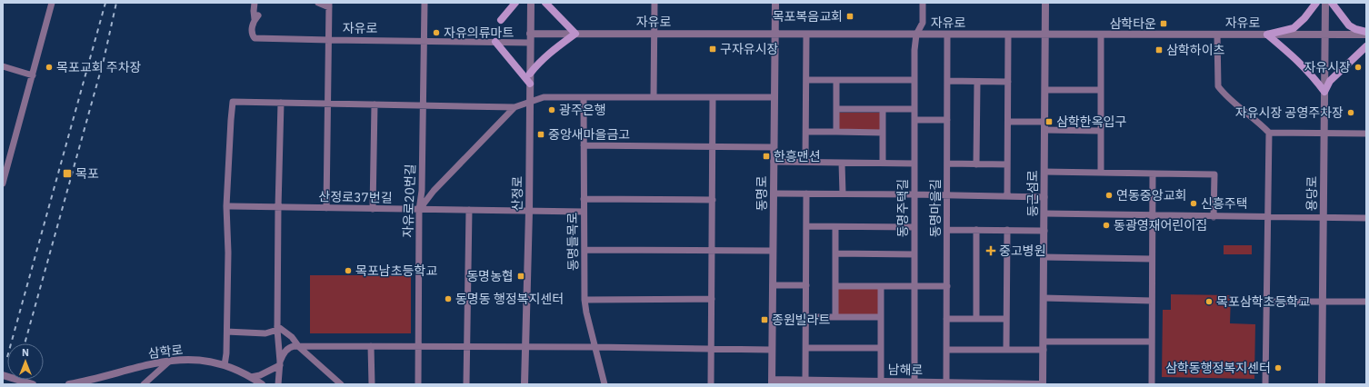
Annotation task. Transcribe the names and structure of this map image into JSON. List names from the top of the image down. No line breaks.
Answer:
{"streets":{"street":["자유로","산정로","동명로","둥근섬로","용당로","산정로37번길","자유로20번길","동명주택길","동명마을길","동명들목로","삼학로","남해로"]},"crossings":[["자유로","산정로"],["자유로","동명로"],["자유로","둥근섬로"],["자유로","용당로"],["자유로","자유로20번길"],["자유로","동명주택길"],["자유로","동명마을길"],["산정로","산정로37번길"],["동명로","남해로"],["산정로37번길","자유로20번길"],["산정로37번길","동명들목로"],["동명주택길","남해로"],["동명마을길","남해로"]],"places":{"transit":["목포복음교회","삼학타운","구자유시장","삼학하이츠","삼학한옥입구","중앙새마을금고","한흥맨션","목포","동명농협","종원빌라트"],"other":["자유의류마트","목포교회 주차장","자유시장","광주은행","자유시장 공영주차장","연동중앙교회","신흥주택","동광영재어린이집","목포남초등학교","동명동 행정복지센터","목포삼학초등학교","삼학동행정복지센터"],"health":["중고병원"]},"north":"top"}
